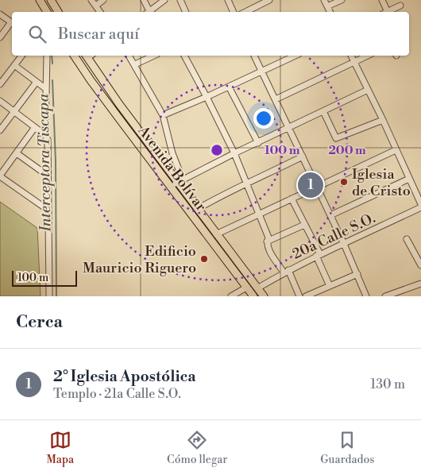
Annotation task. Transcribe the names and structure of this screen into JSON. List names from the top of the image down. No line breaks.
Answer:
{"streets":{"main road":["Avenida Bolívar"],"street":["20a Calle S.O."]},"crossings":[["Avenida Bolívar","20a Calle S.O."]],"water":["Interceptora Tiscapa"],"places":["Iglesia de Cristo","Edificio Mauricio Riguero"],"scale_bar":"100 m","page":{"search":"Buscar aquí","pins":"1","scale":"100 m","heading":"Cerca","list":[{"mark":"1","name":"2° Iglesia Apostólica","note":"Templo · 21a Calle S.O.","value":"130 m"}],"nav":["Mapa","Cómo llegar","Guardados"]},"rings":["100 m","200 m"]}
